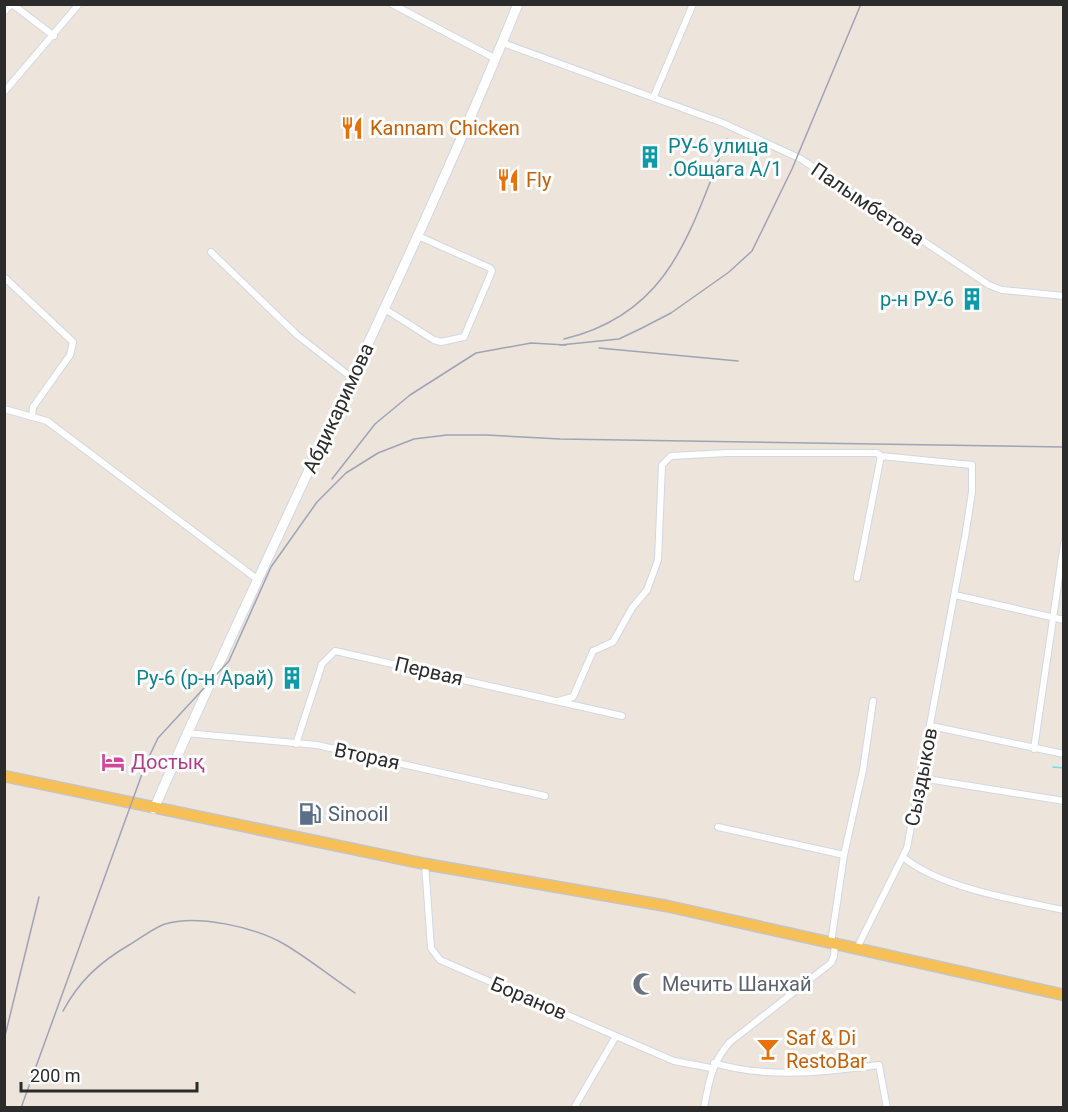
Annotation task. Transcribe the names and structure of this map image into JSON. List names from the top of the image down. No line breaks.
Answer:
{"streets":{"main road":["Абдикаримова"],"street":["Палымбетова","Первая","Вторая","Сыздыков","Боранов"]},"crossings":[["Палымбетова","Абдикаримова"],["Абдикаримова","Вторая"],["Первая","Вторая"]],"places":{"restaurant":["Kannam Chicken","Fly"],"building":["РУ-6 улица .Общага А/1","р-н РУ-6","Ру-6 (р-н Арай)"],"hotel":["Достық"],"fuel station":["Sinooil"],"mosque":["Мечить Шанхай"],"bar":["Saf & Di RestoBar"]},"scale_bar":"200 m"}
